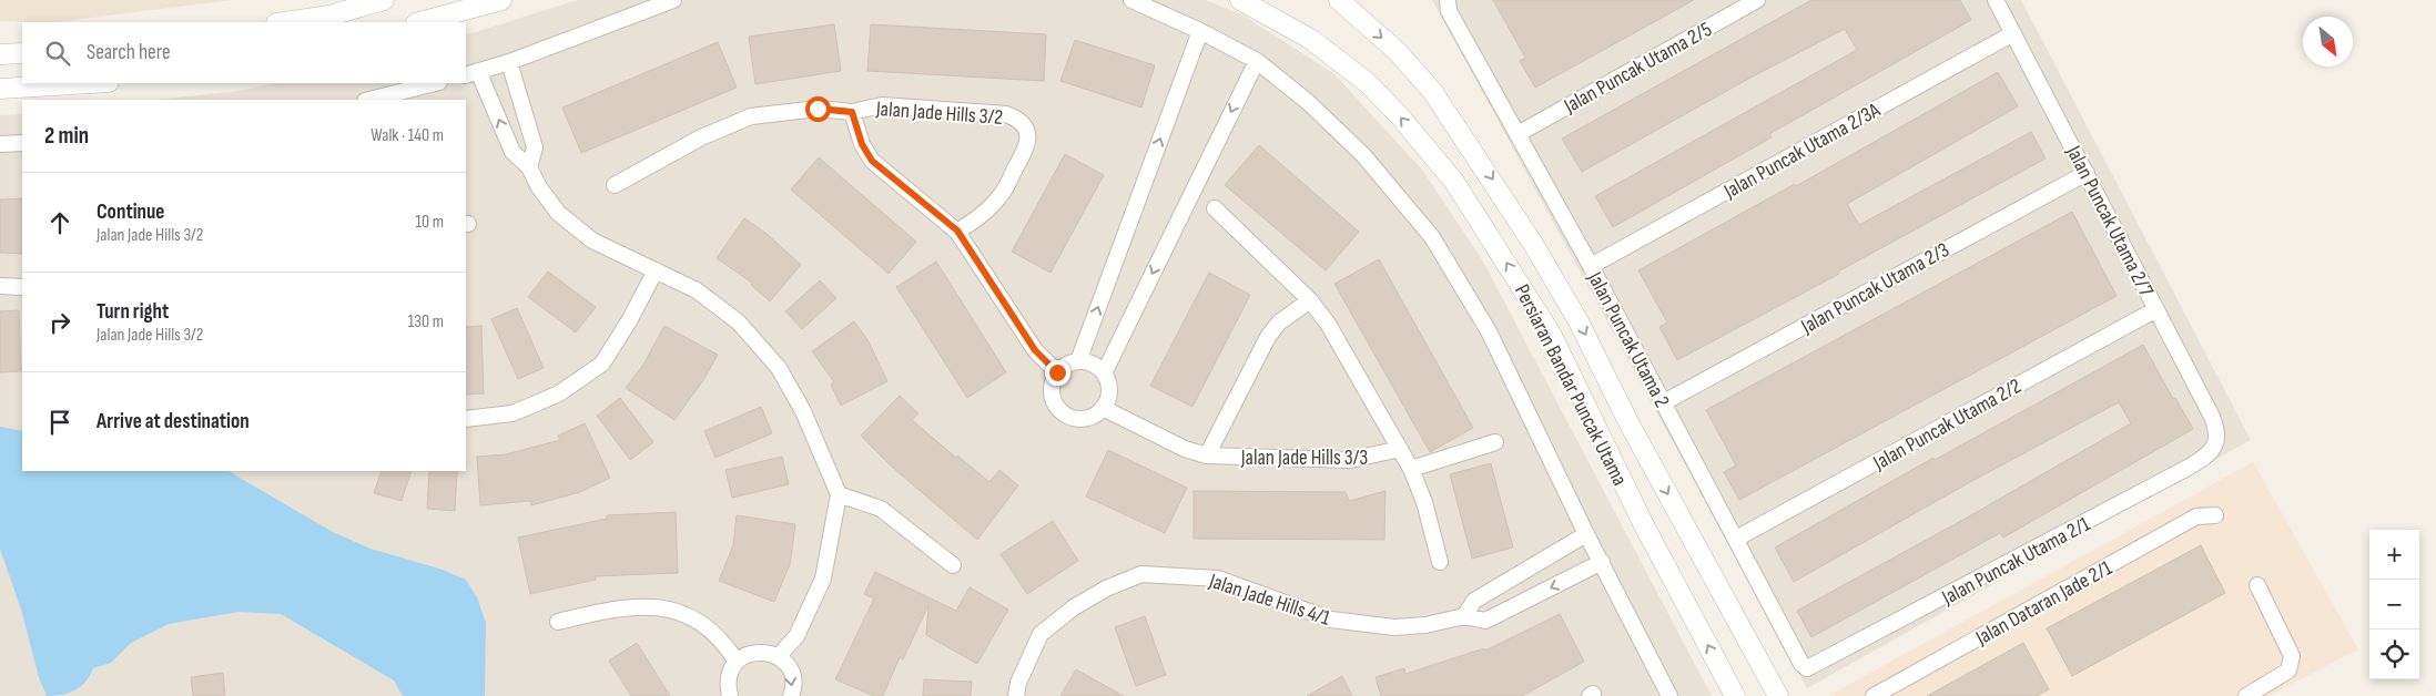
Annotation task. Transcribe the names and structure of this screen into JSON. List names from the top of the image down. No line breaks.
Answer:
{"streets":{"street":["Jalan Puncak Utama 2/5","Jalan Jade Hills 3/2","Jalan Puncak Utama 2/3A","Jalan Puncak Utama 2/7","Jalan Puncak Utama 2/3","Jalan Puncak Utama 2","Persiaran Bandar Puncak Utama","Jalan Puncak Utama 2/2","Jalan Jade Hills 3/3","Jalan Puncak Utama 2/1","Jalan Jade Hills 4/1","Jalan Dataran Jade 2/1"]},"crossings":[["Jalan Puncak Utama 2/5","Jalan Puncak Utama 2"],["Jalan Jade Hills 3/2","Jalan Jade Hills 3/3"],["Jalan Puncak Utama 2/3A","Jalan Puncak Utama 2/7"],["Jalan Puncak Utama 2/3A","Jalan Puncak Utama 2"],["Jalan Puncak Utama 2/7","Jalan Puncak Utama 2/3"],["Jalan Puncak Utama 2/7","Jalan Puncak Utama 2/2"],["Jalan Puncak Utama 2/7","Jalan Puncak Utama 2/1"],["Jalan Puncak Utama 2/3","Jalan Puncak Utama 2"],["Jalan Puncak Utama 2","Jalan Puncak Utama 2/2"],["Jalan Puncak Utama 2","Jalan Puncak Utama 2/1"]],"north":"bottom right","page":{"search":"Search here","heading":["2 min","Walk · 140 m"],"list":[["Continue","Jalan Jade Hills 3/2","10 m"],["Turn right","Jalan Jade Hills 3/2","130 m"],"Arrive at destination"],"map_buttons":["+","−"]}}
